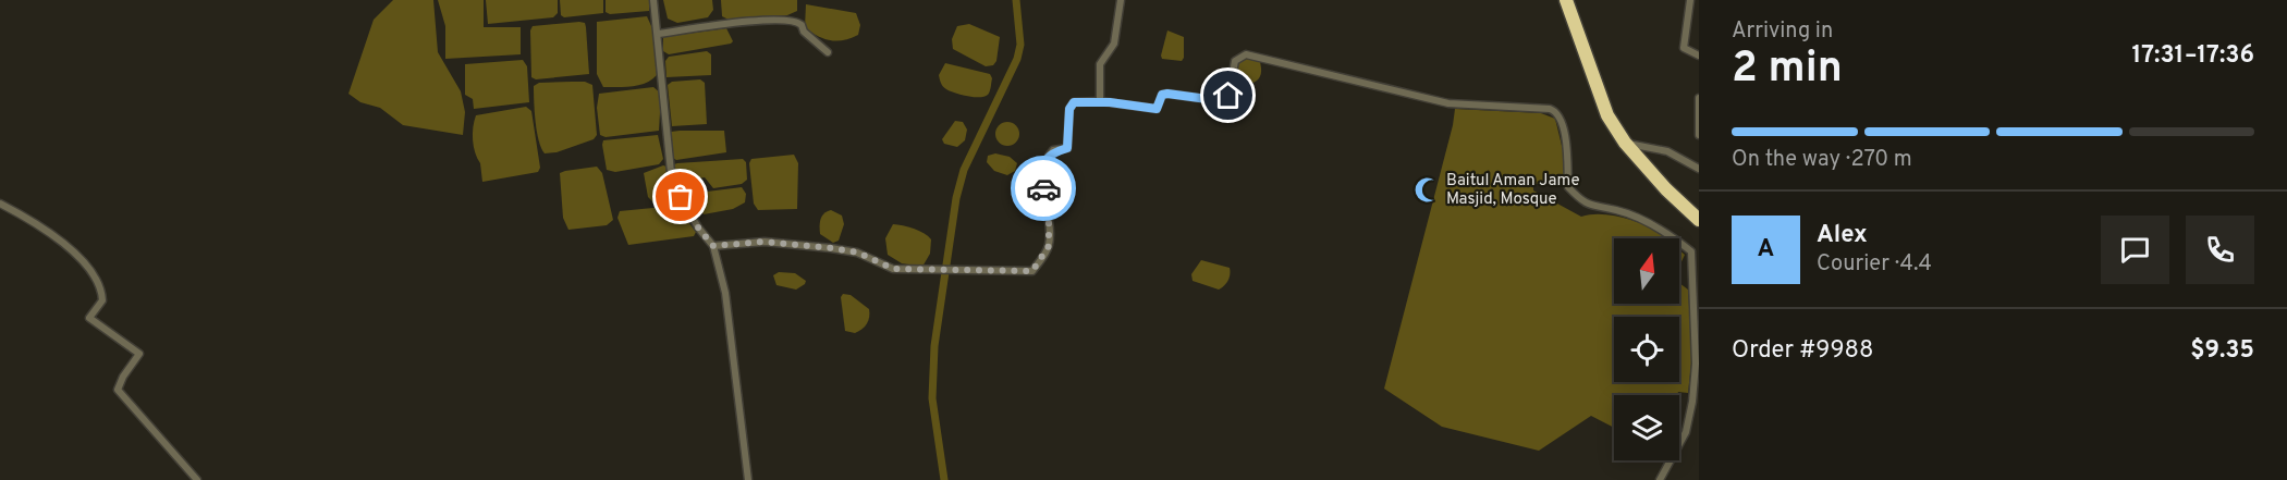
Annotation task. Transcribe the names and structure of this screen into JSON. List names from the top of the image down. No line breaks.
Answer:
{"places":{"mosque":["Baitul Aman Jame Masjid, Mosque"]},"north":"top","page":{"heading":["2 min","Arriving in","17:31–17:36"],"panel":["Alex","Courier · 4.4","Order #9988","$9.35"],"bar":"On the way · 270 m","round":"A"}}
